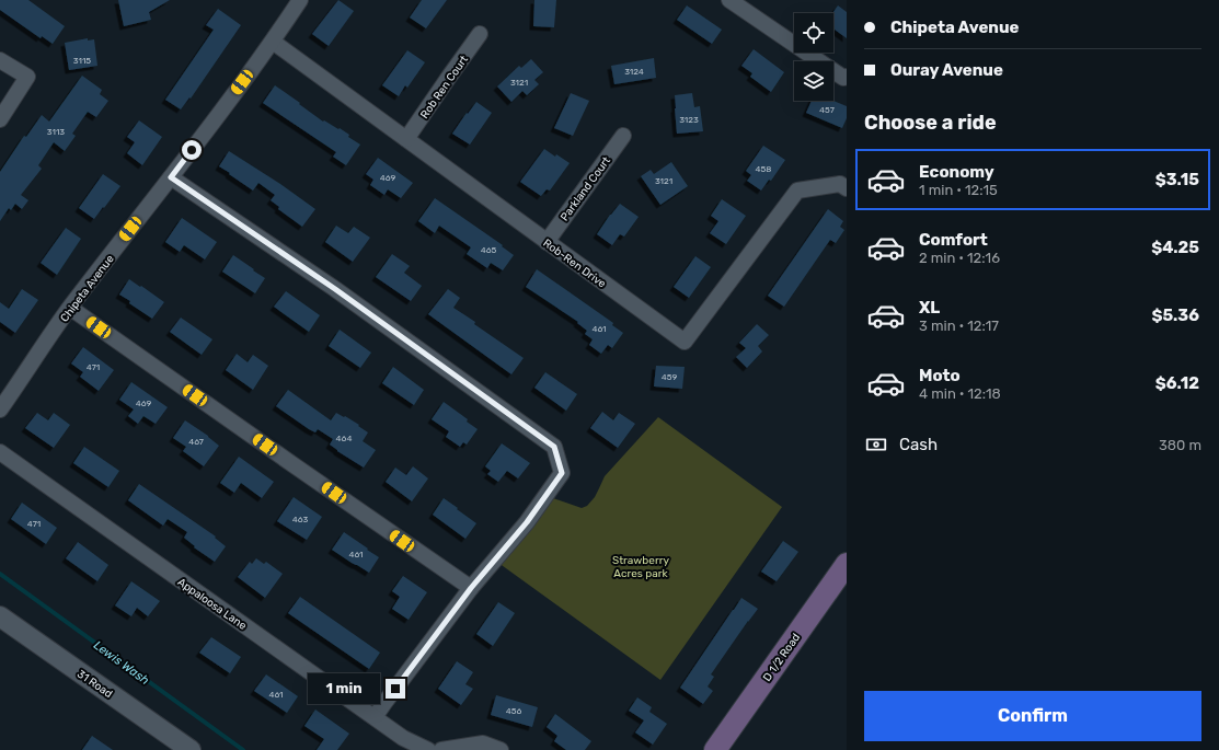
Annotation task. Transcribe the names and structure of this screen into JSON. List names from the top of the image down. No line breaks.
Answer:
{"streets":{"main road":["D 1/2 Road"],"street":["Rob Ren Court","Parkland Court","Rob-Ren Drive","Chipeta Avenue","Appaloosa Lane","31 Road"]},"crossings":[["Rob Ren Court","Rob-Ren Drive"],["Parkland Court","Rob-Ren Drive"],["Rob-Ren Drive","Chipeta Avenue"]],"water":["Lewis Wash"],"parks":["Strawberry Acres park"],"house_numbers":["3115","3124","3121","457","3123","3113","458","469","3121","465","461","471","459","469","464","467","463","471","461","461","456"],"page":{"banner":["Chipeta Avenue","Ouray Avenue"],"heading":"Choose a ride","list":[{"name":"Economy","note":"1 min · 12:15","value":"$3.15"},{"name":"Comfort","note":"2 min · 12:16","value":"$4.25"},{"name":"XL","note":"3 min · 12:17","value":"$5.36"},{"name":"Moto","note":"4 min · 12:18","value":"$6.12"}],"pay":["Cash","380 m"],"bubble":"1 min","buttons":"Confirm"}}
